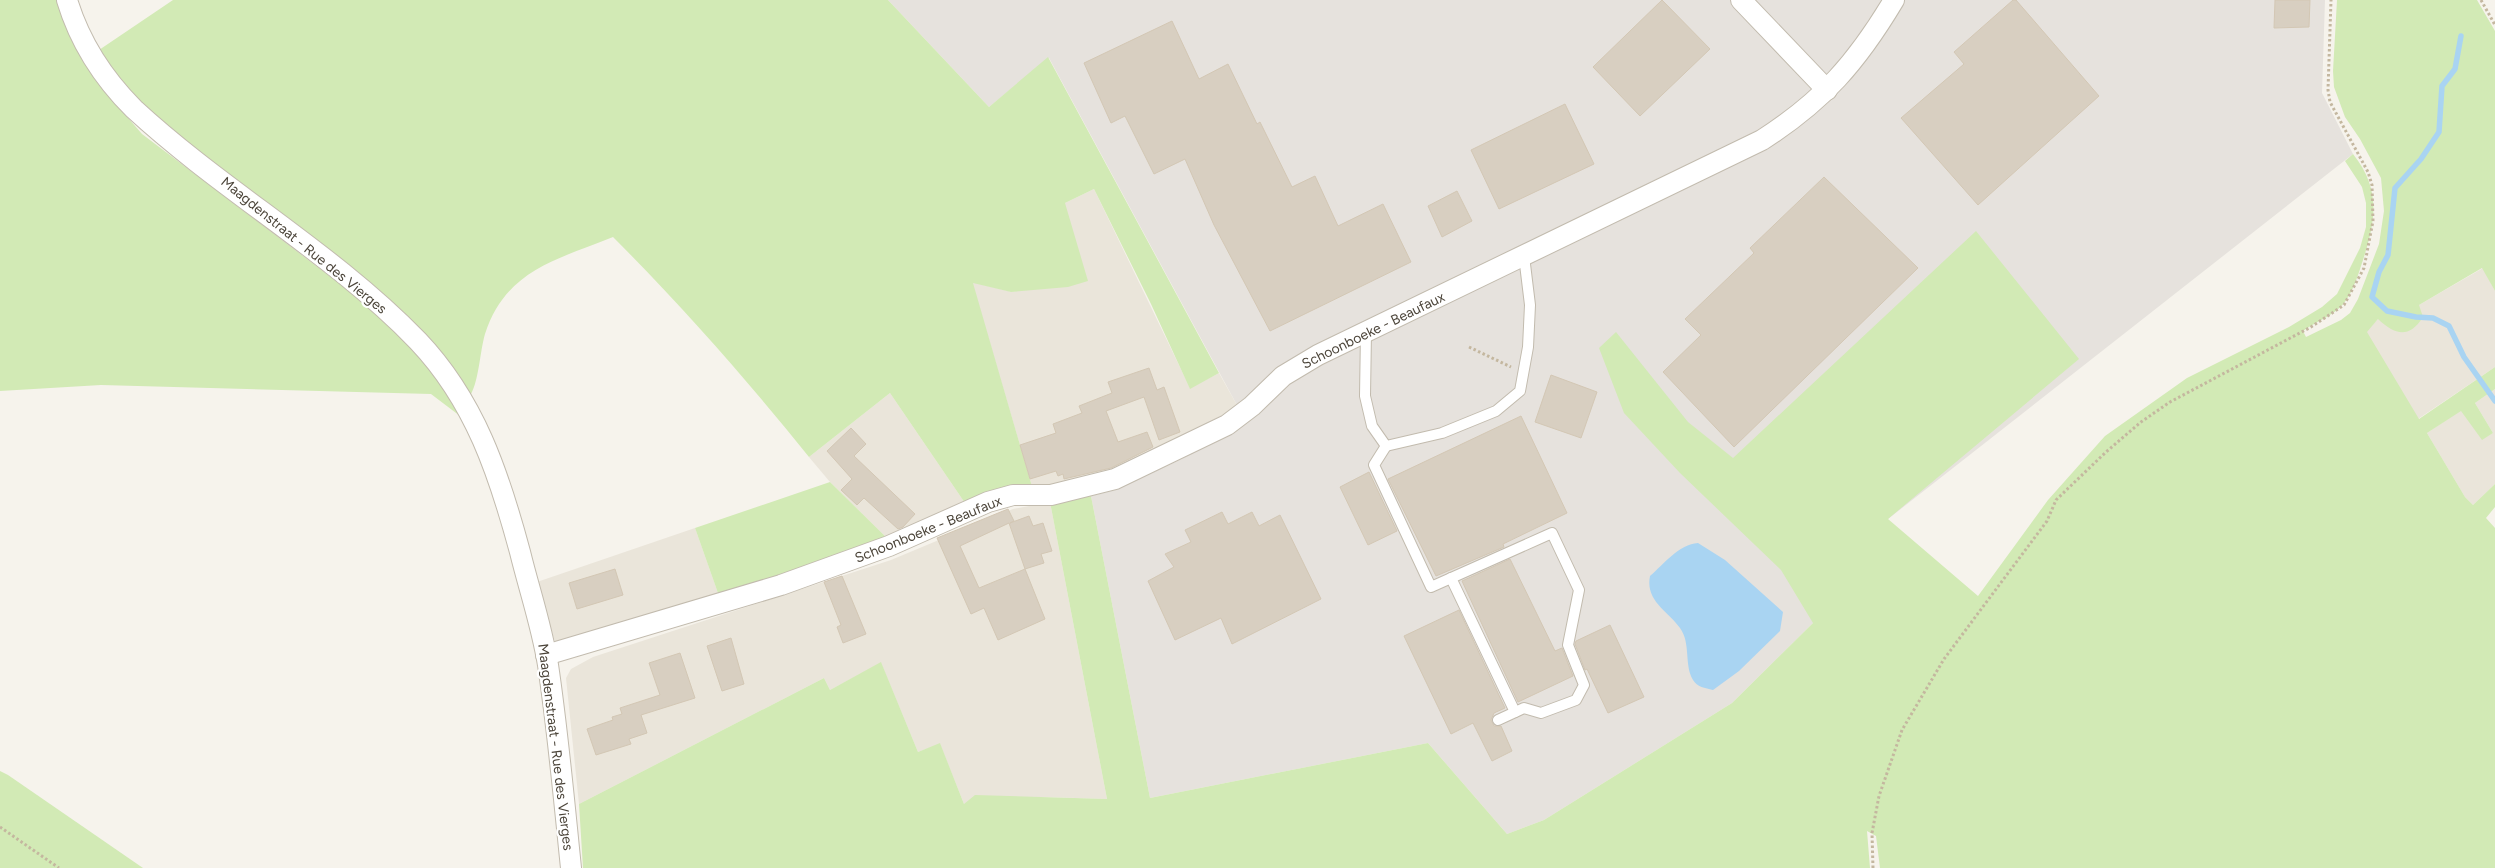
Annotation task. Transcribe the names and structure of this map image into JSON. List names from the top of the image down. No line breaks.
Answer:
{"streets":{"street":["Maagdenstraat - Rue des Vierges","Schoonboeke - Beaufaux"]},"crossings":[["Maagdenstraat - Rue des Vierges","Schoonboeke - Beaufaux"]]}
